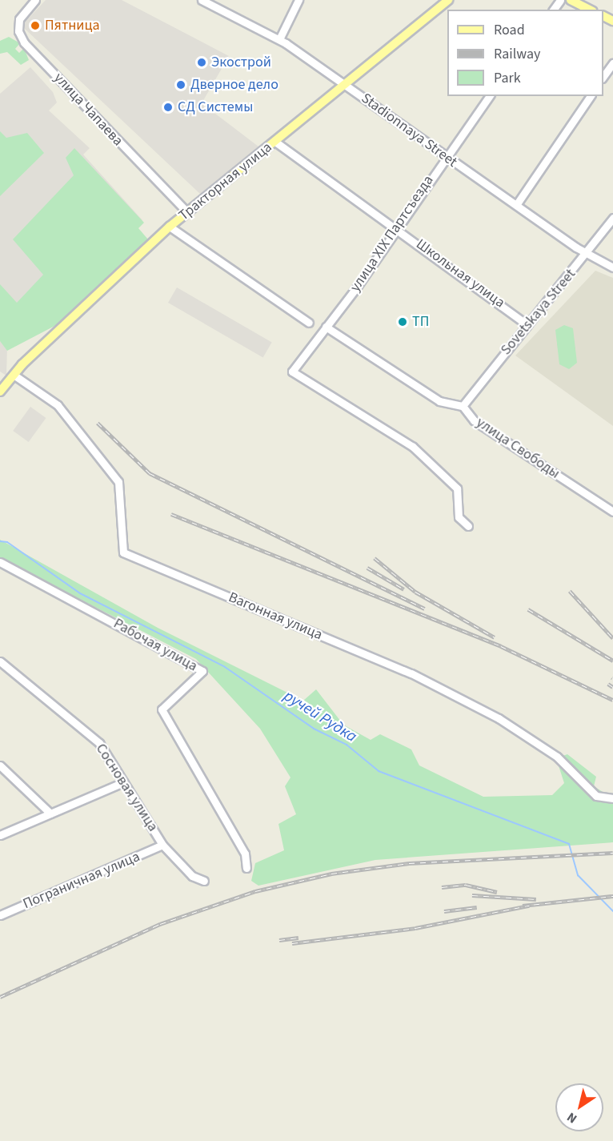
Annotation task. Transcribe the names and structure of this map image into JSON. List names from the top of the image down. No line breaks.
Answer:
{"streets":{"main road":["Тракторная улица"],"street":["улица Чапаева","Stadionnaya Street","улица XIX Партсъезда","Школьная улица","Sovetskaya Street","улица Свободы","Вагонная улица","Рабочая улица","Сосновая улица","Пограничная улица"]},"crossings":[["улица Чапаева","Тракторная улица"],["Stadionnaya Street","Тракторная улица"],["Stadionnaya Street","улица XIX Партсъезда"],["Stadionnaya Street","Sovetskaya Street"],["Тракторная улица","Школьная улица"],["Тракторная улица","Вагонная улица"],["улица XIX Партсъезда","Школьная улица"],["улица XIX Партсъезда","улица Свободы"],["Школьная улица","Sovetskaya Street"],["Sovetskaya Street","улица Свободы"],["Сосновая улица","Пограничная улица"]],"water":["ручей Рудка"],"places":["Пятница","Экострой","Дверное дело","СД Системы","ТП"],"legend":["Road","Railway","Park"],"north":"bottom left"}
